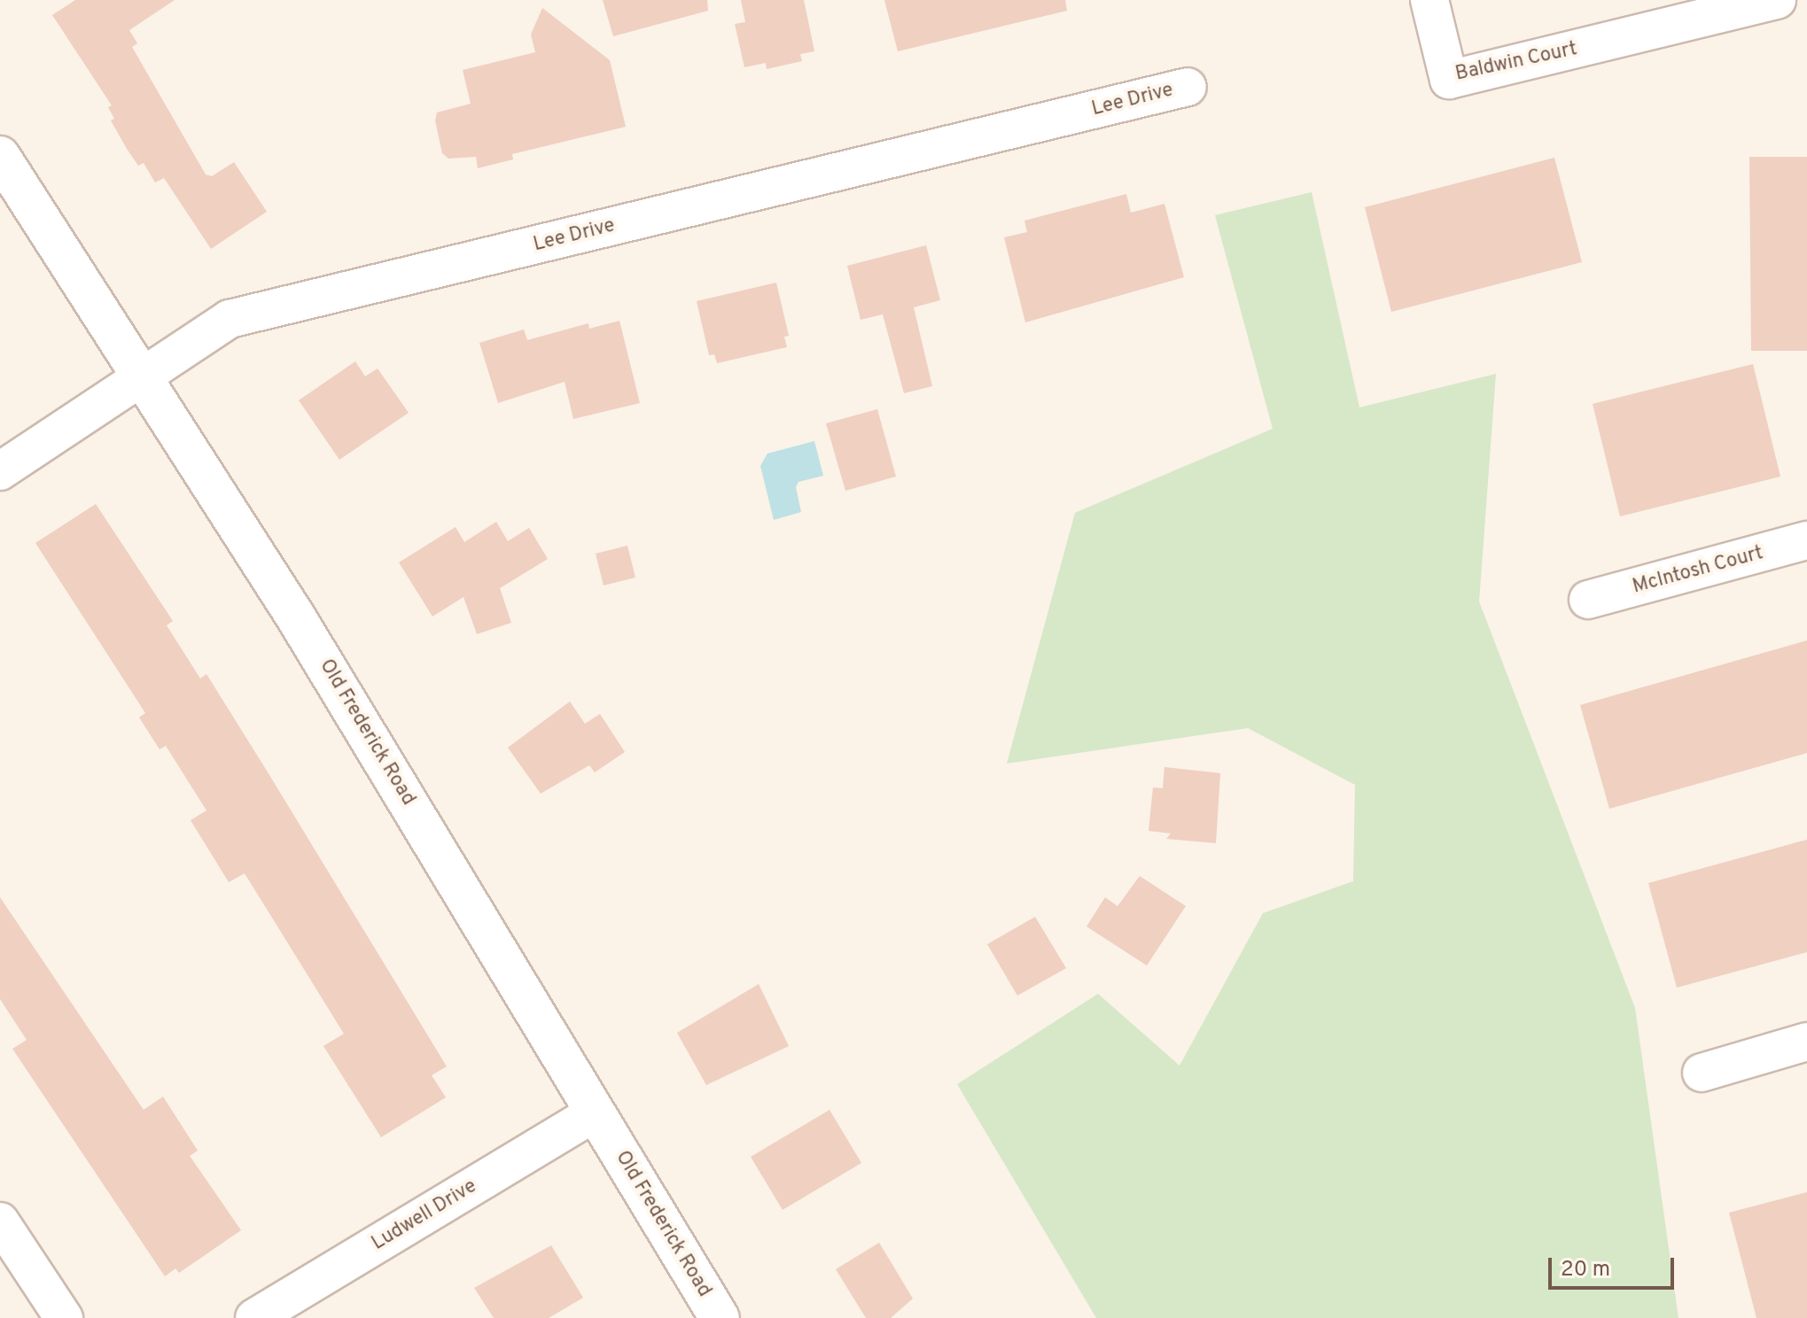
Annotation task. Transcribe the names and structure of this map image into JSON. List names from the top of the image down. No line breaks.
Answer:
{"streets":{"street":["Baldwin Court","Lee Drive","McIntosh Court","Old Frederick Road","Ludwell Drive"]},"crossings":[["Lee Drive","Old Frederick Road"],["Old Frederick Road","Ludwell Drive"]],"scale_bar":"20 m"}
